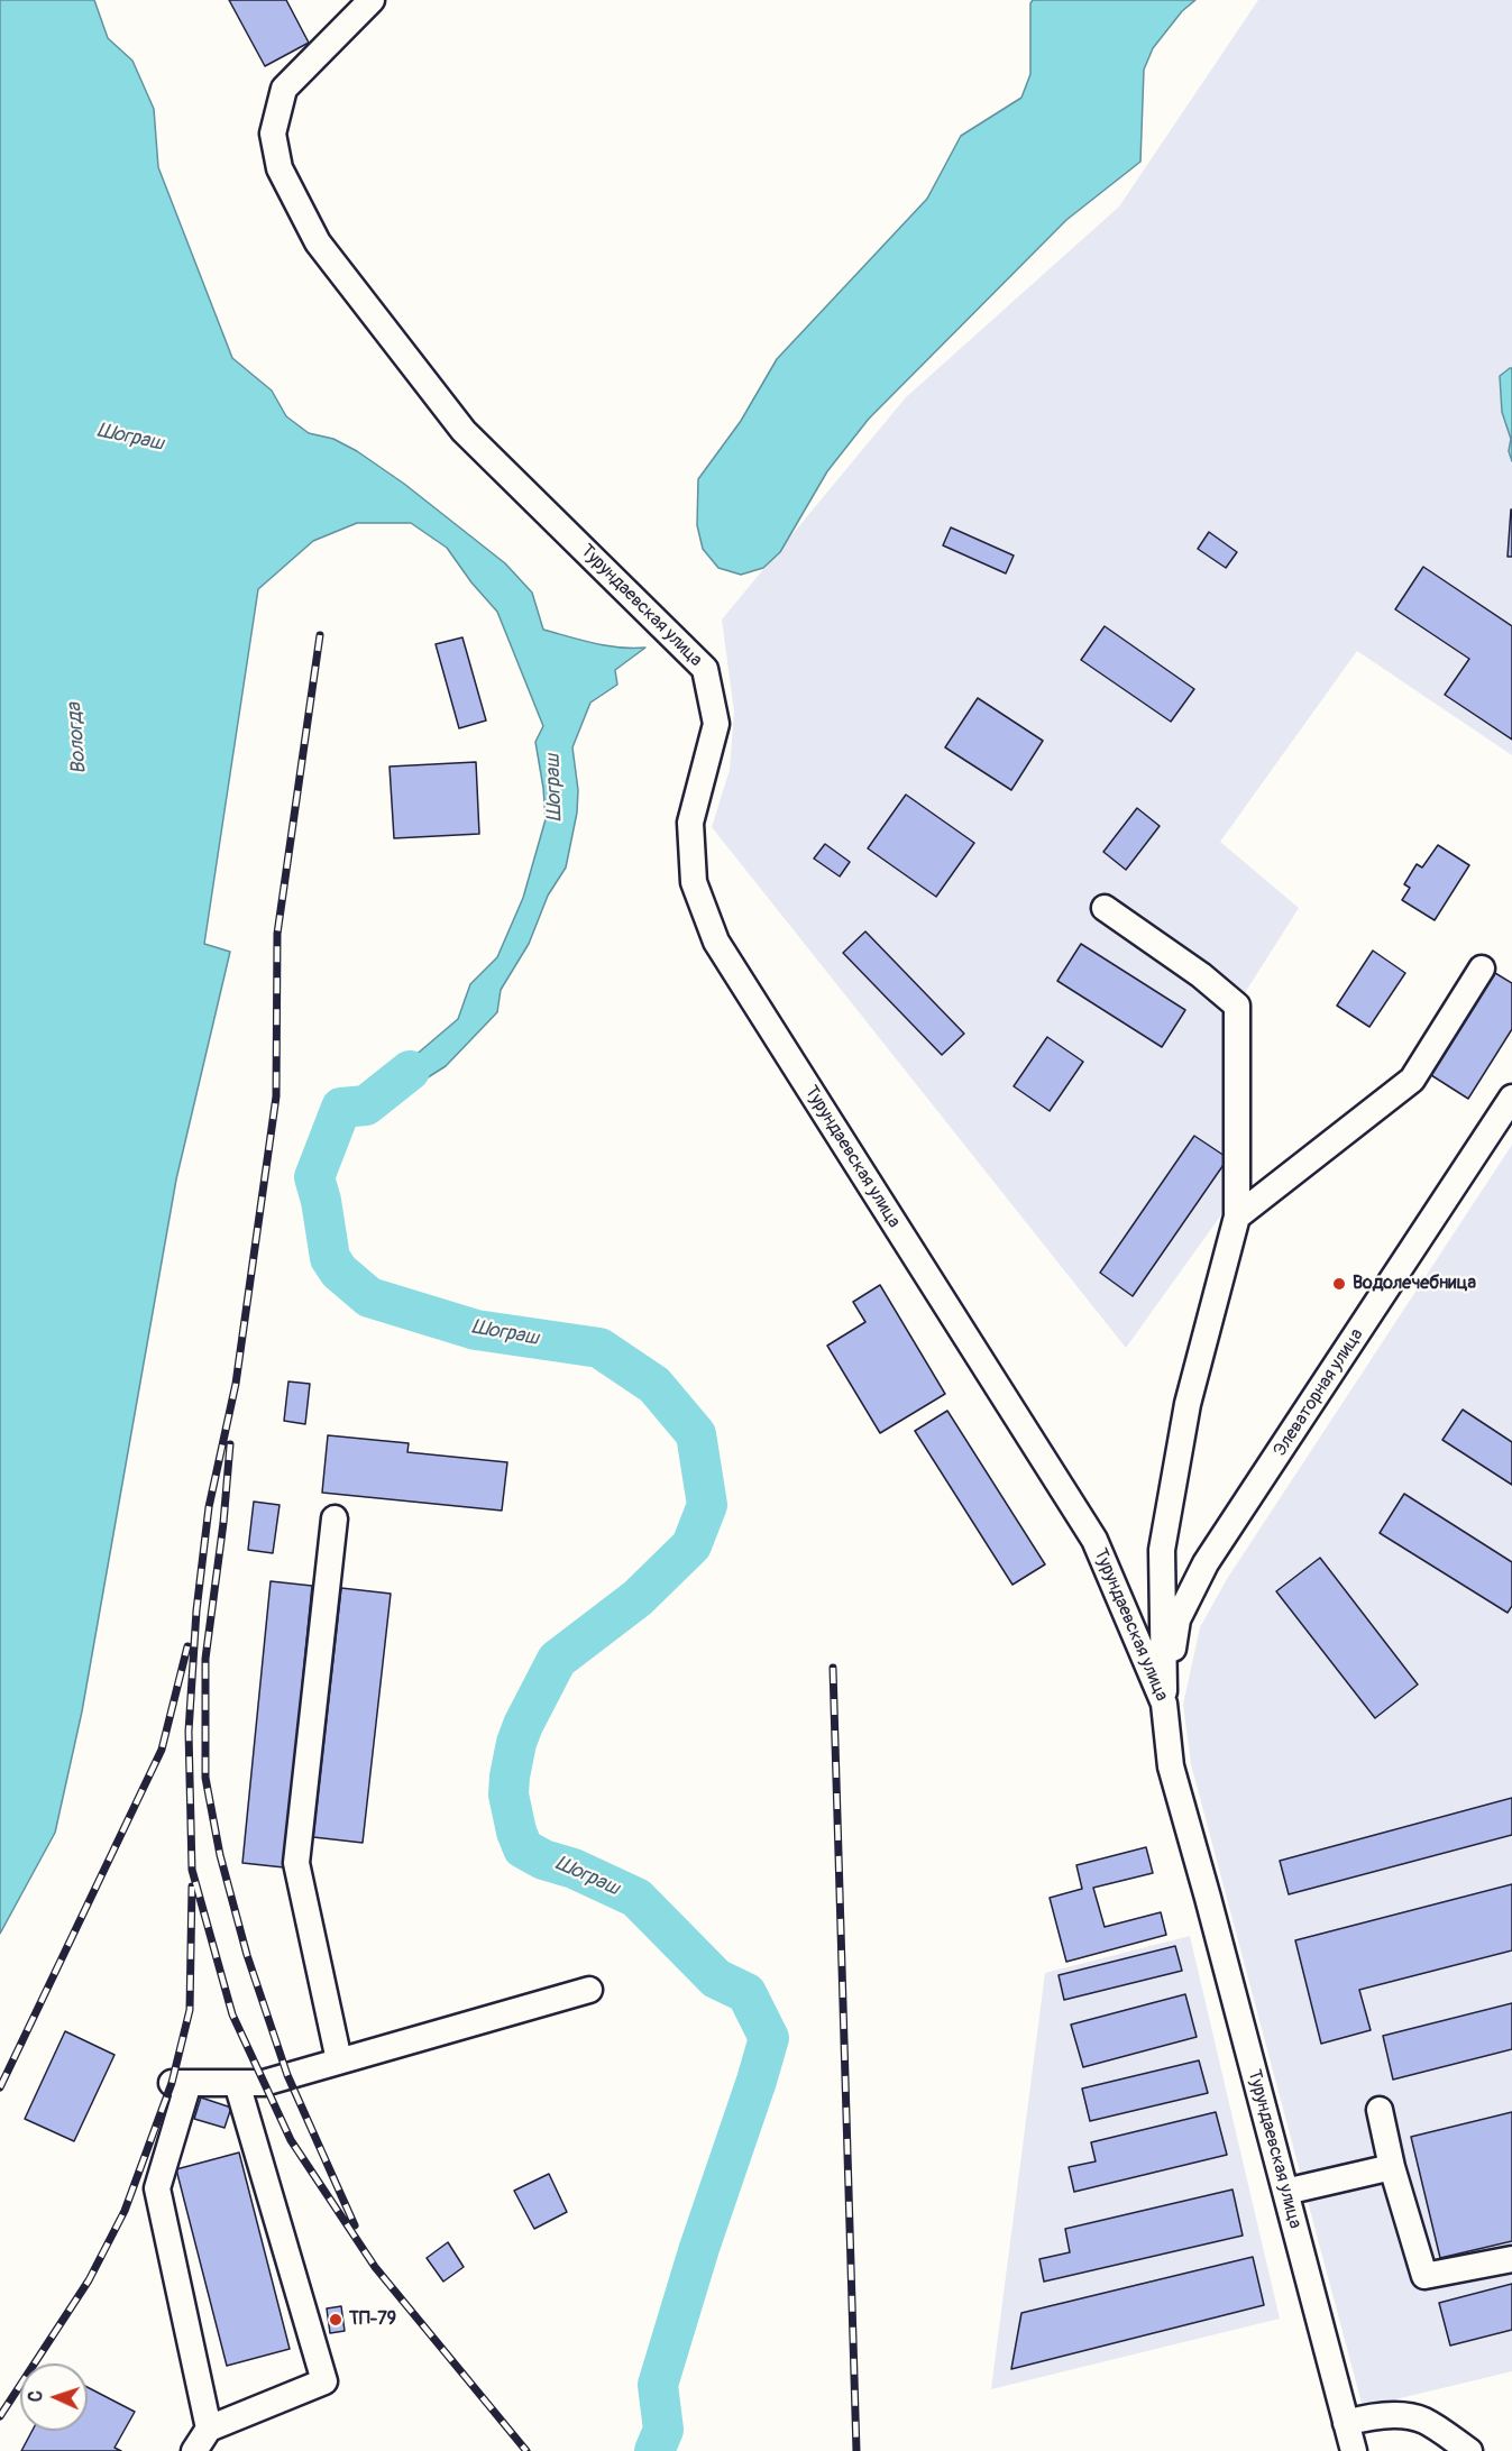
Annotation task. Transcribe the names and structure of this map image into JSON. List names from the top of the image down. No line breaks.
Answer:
{"streets":{"street":["Турундаевская улица","Элеваторная улица"]},"crossings":[["Турундаевская улица","Элеваторная улица"]],"water":["Шограш","Вологда"],"places":["Водолечебница","ТП-79"],"north":"left"}
